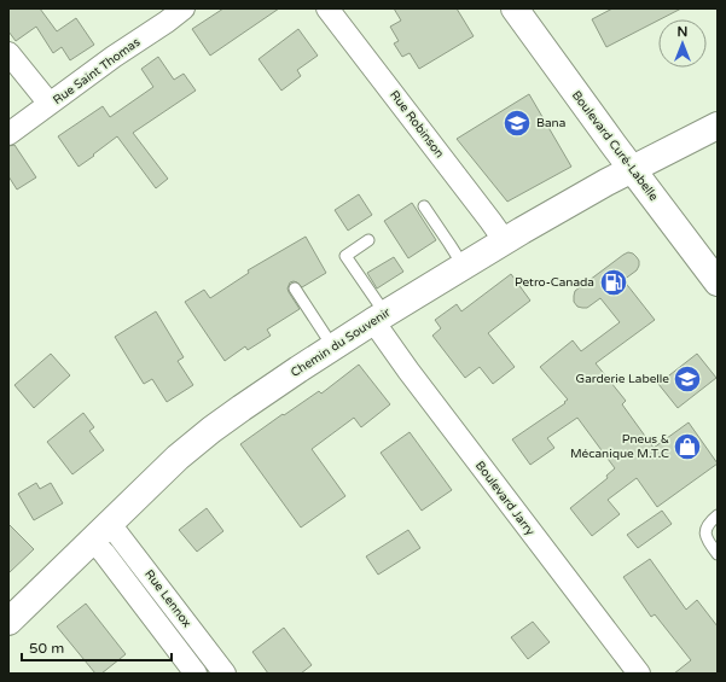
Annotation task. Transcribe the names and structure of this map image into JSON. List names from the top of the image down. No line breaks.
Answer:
{"streets":{"street":["Rue Saint Thomas","Rue Robinson","Boulevard Curé-Labelle","Chemin du Souvenir","Boulevard Jarry","Rue Lennox"]},"crossings":[["Rue Robinson","Chemin du Souvenir"],["Boulevard Curé-Labelle","Chemin du Souvenir"],["Chemin du Souvenir","Boulevard Jarry"],["Chemin du Souvenir","Rue Lennox"]],"places":{"school or university":["Bana","Garderie Labelle"],"fuel station":["Petro-Canada"],"shop":["Pneus & Mécanique M.T.C"]},"scale_bar":"50 m","north":"top"}
